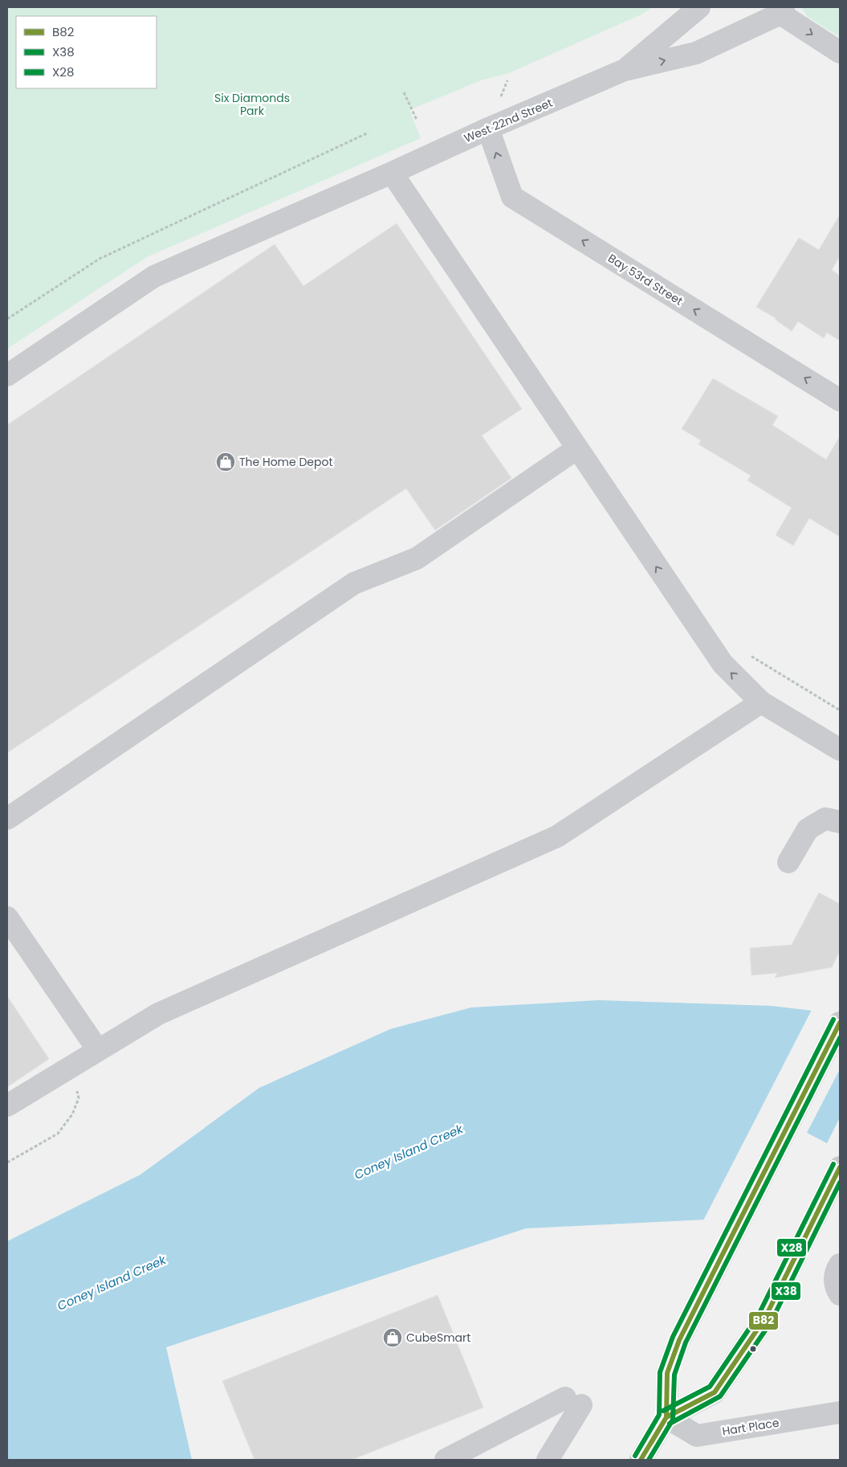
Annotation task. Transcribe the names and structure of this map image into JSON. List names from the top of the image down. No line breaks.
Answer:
{"streets":{"street":["West 22nd Street","Bay 53rd Street","Hart Place"]},"crossings":[["West 22nd Street","Bay 53rd Street"]],"water":["Coney Island Creek"],"parks":["Six Diamonds Park"],"places":{"shop":["The Home Depot","CubeSmart"]},"lines":["transit line X28","transit line B82","transit line X38"],"legend":["B82","X38","X28"]}
